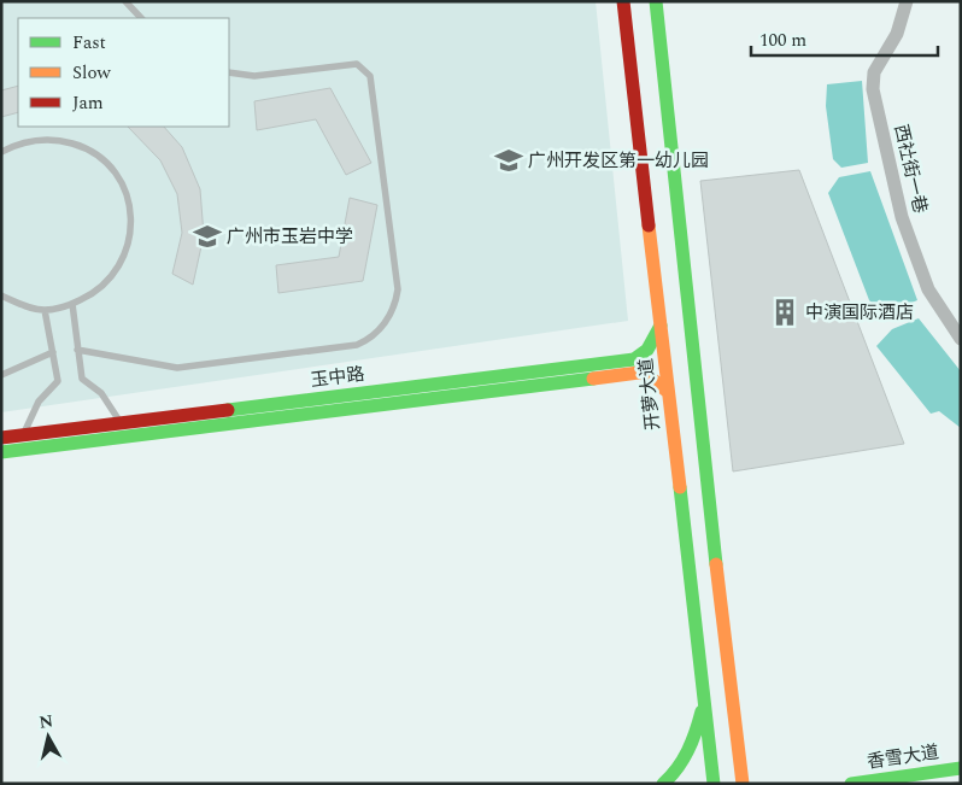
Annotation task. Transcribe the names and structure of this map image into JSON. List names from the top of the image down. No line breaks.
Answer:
{"streets":{"main road":["玉中路","开萝大道","香雪大道"],"street":["西社街一巷"]},"crossings":[["玉中路","开萝大道"]],"places":{"school or university":["广州开发区第一幼儿园","广州市玉岩中学"],"building":["中演国际酒店"]},"legend":["Fast","Slow","Jam"],"scale_bar":"100 m","north":"top"}
